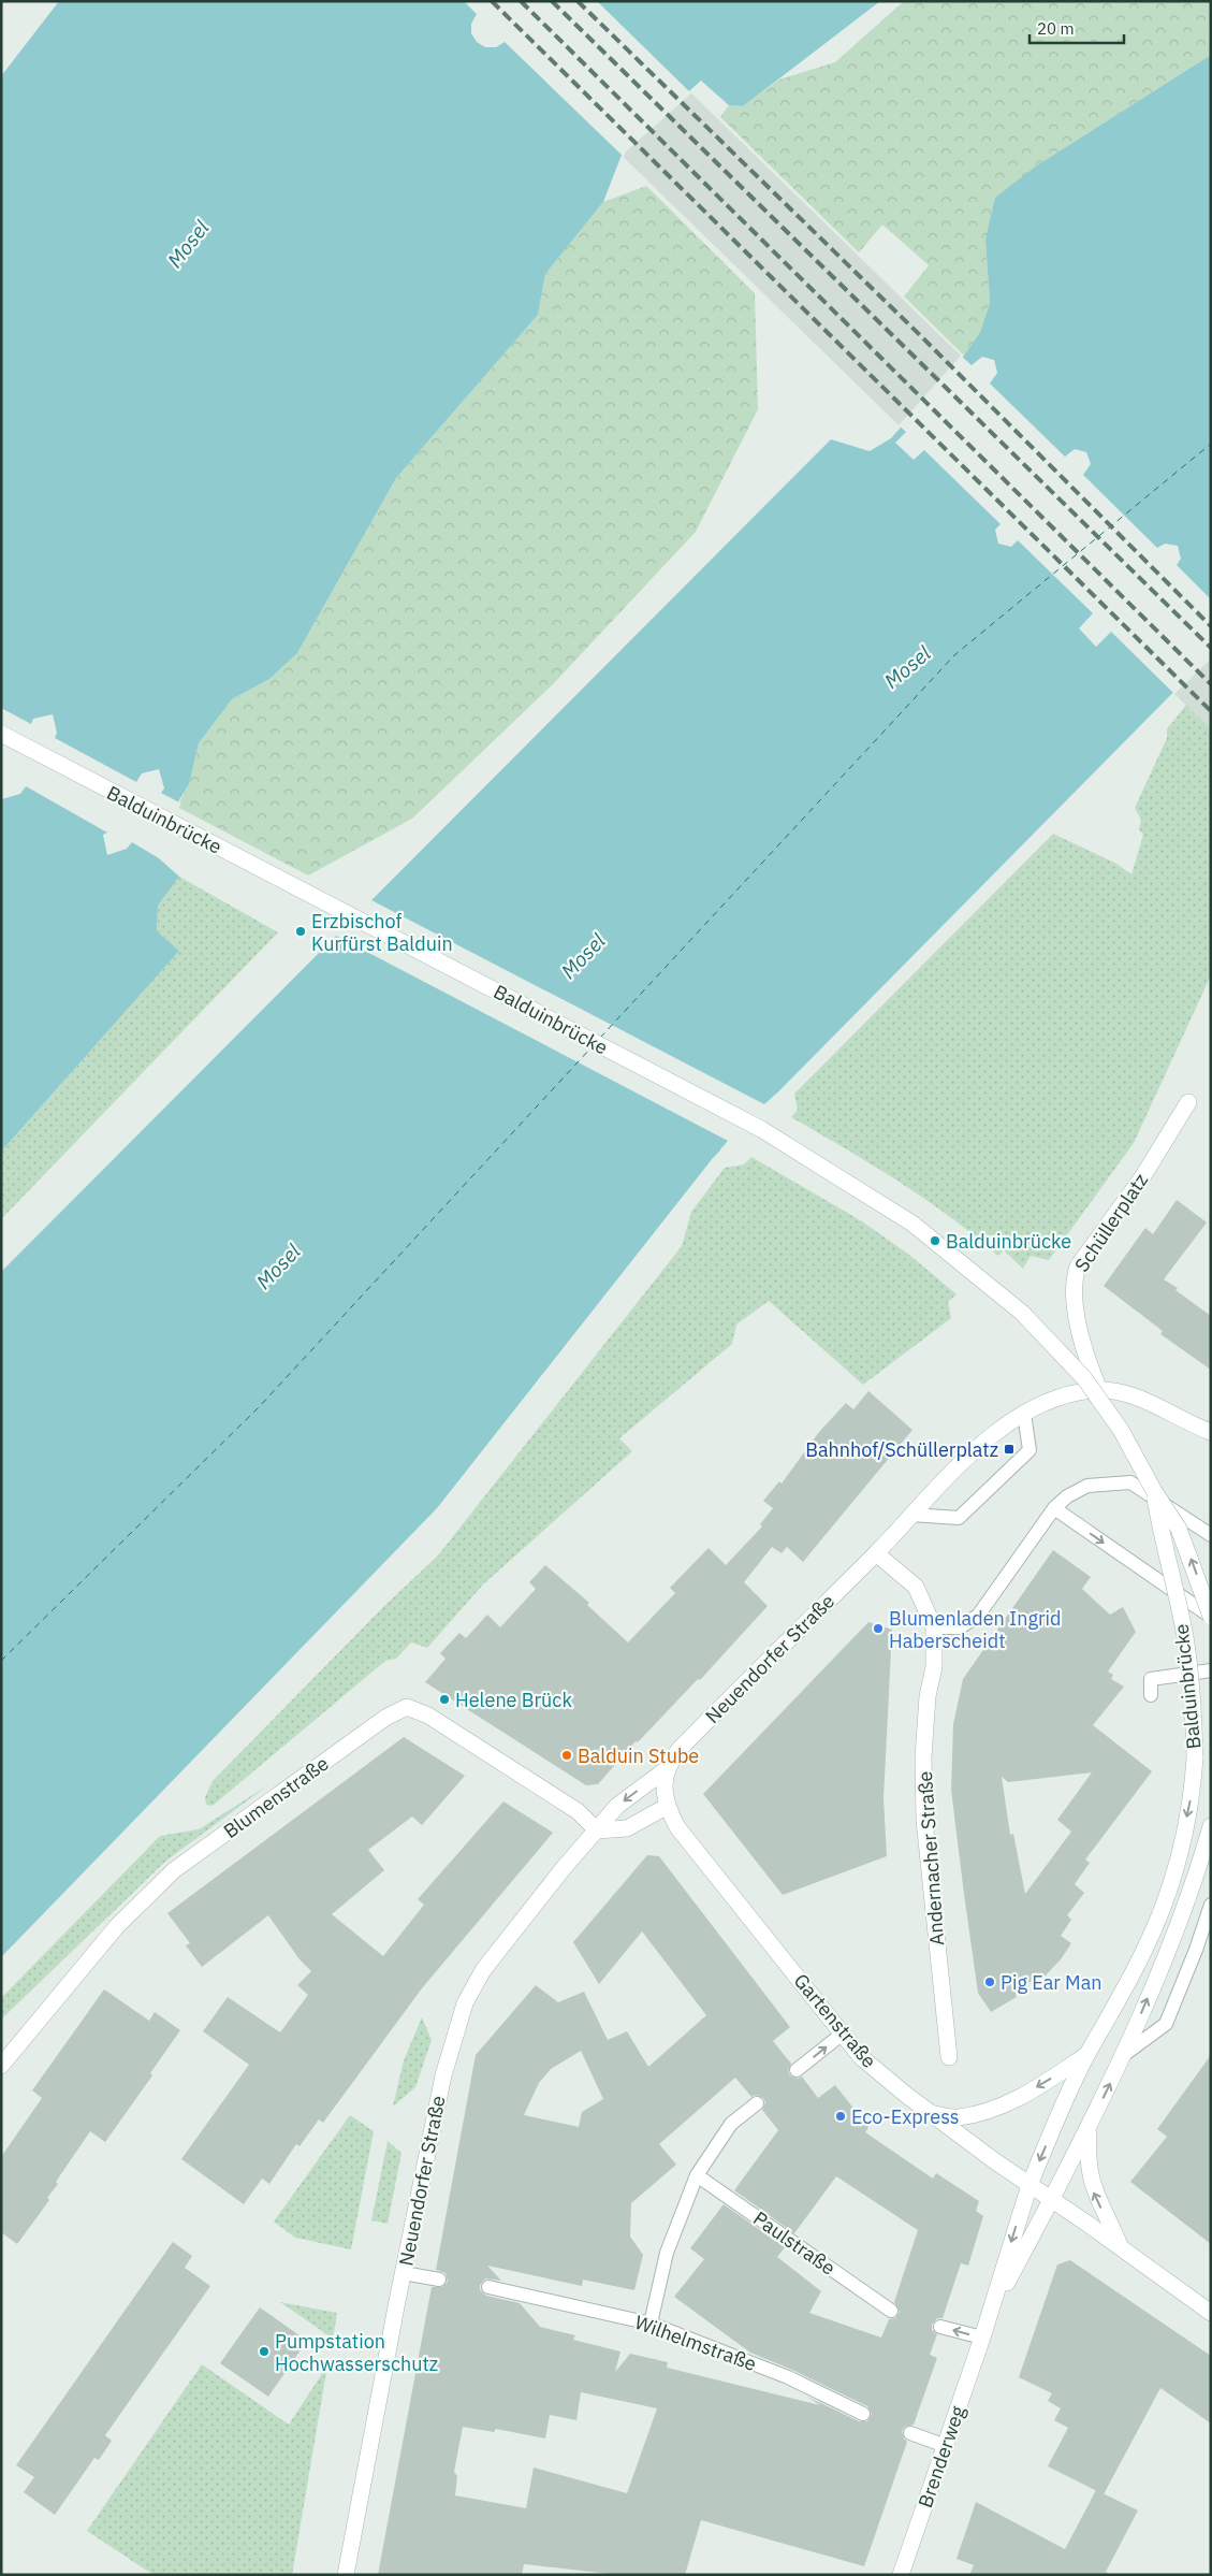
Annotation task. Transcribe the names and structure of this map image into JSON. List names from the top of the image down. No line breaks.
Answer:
{"streets":{"street":["Balduinbrücke","Schüllerplatz","Neuendorfer Straße","Blumenstraße","Andernacher Straße","Gartenstraße","Brenderweg"],"lane":["Paulstraße","Wilhelmstraße"]},"crossings":[["Balduinbrücke","Gartenstraße"],["Balduinbrücke","Brenderweg"],["Neuendorfer Straße","Blumenstraße"],["Neuendorfer Straße","Andernacher Straße"],["Neuendorfer Straße","Gartenstraße"],["Gartenstraße","Brenderweg"]],"water":["Mosel"],"places":{"other":["Erzbischof Kurfürst Balduin","Balduinbrücke","Blumenladen Ingrid Haberscheidt","Helene Brück","Balduin Stube","Pig Ear Man","Eco-Express","Pumpstation Hochwasserschutz"],"transit":["Bahnhof/Schüllerplatz"]},"scale_bar":"20 m"}
